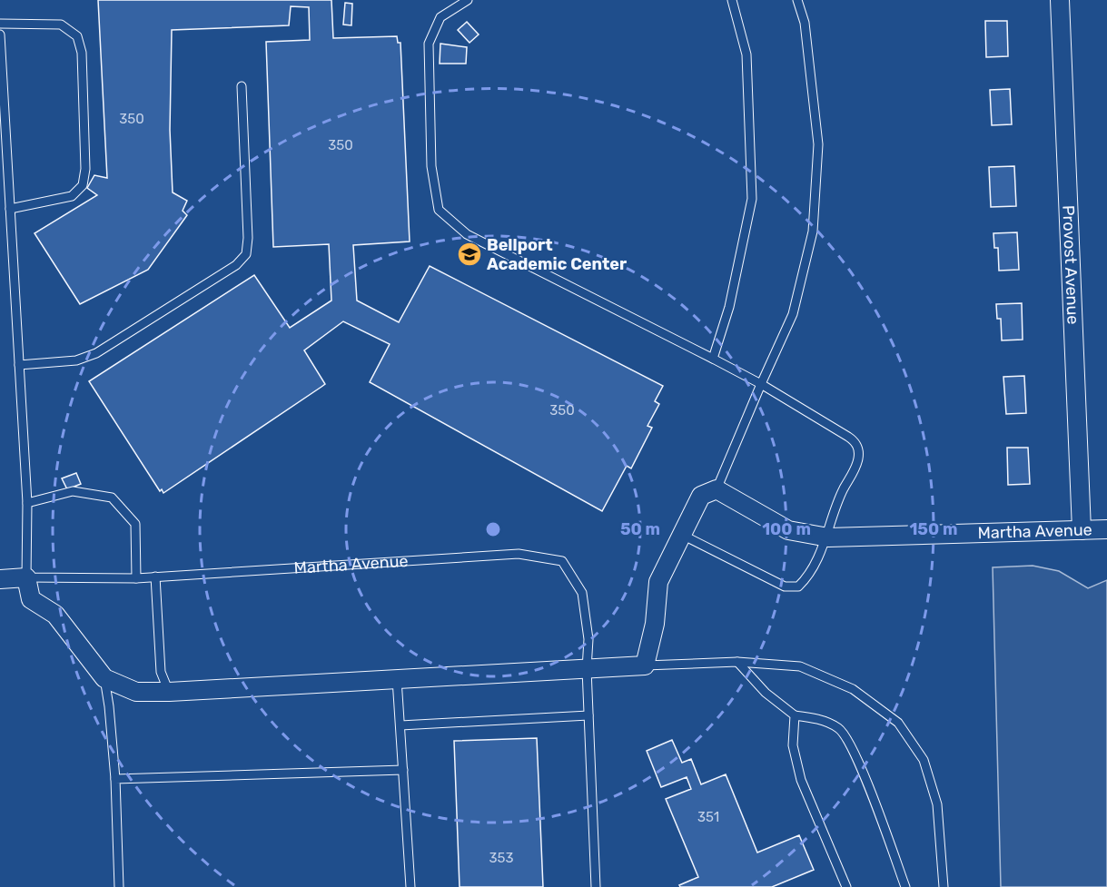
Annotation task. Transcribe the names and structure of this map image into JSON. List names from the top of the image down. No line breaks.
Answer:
{"streets":{"street":["Provost Avenue","Martha Avenue"]},"crossings":[["Provost Avenue","Martha Avenue"]],"places":{"school or university":["Bellport Academic Center"]},"house_numbers":["350","350","350","351","353"],"rings":["50 m","100 m","150 m"]}
